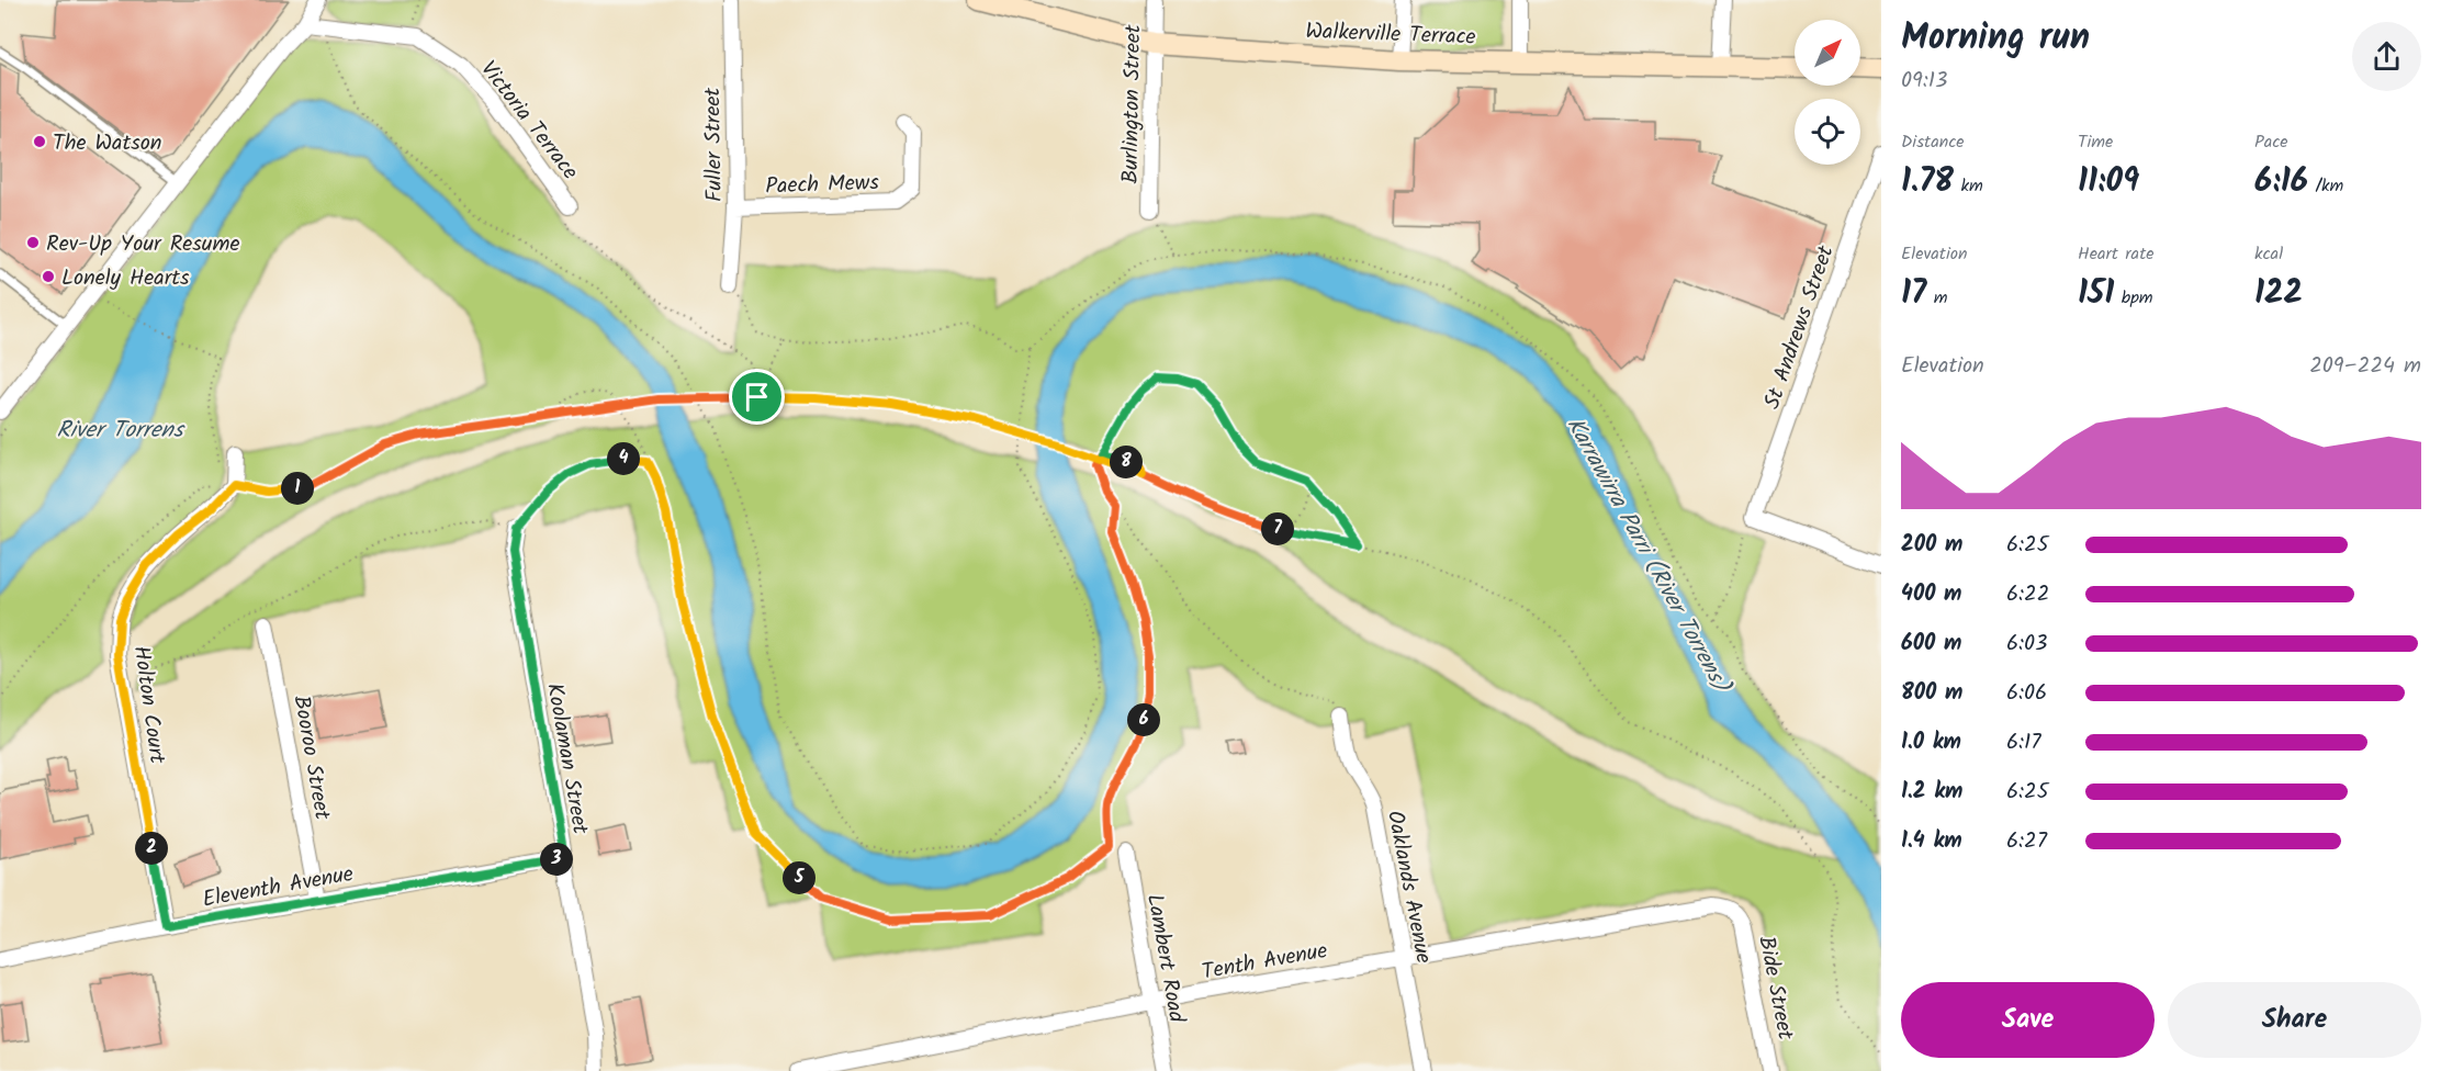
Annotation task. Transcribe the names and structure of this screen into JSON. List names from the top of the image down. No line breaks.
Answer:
{"streets":{"street":["Walkerville Terrace","Burlington Street","Victoria Terrace","Fuller Street","Paech Mews","St Andrews Street","Holton Court","Booroo Street","Koolaman Street","Eleventh Avenue","Oaklands Avenue","Lambert Road","Tenth Avenue","Bide Street"]},"crossings":[["Walkerville Terrace","Burlington Street"],["Fuller Street","Paech Mews"],["Holton Court","Eleventh Avenue"],["Booroo Street","Eleventh Avenue"],["Koolaman Street","Eleventh Avenue"],["Oaklands Avenue","Tenth Avenue"],["Lambert Road","Tenth Avenue"],["Tenth Avenue","Bide Street"]],"water":["River Torrens","Karrawirra Parri (River Torrens)"],"places":["The Watson","Rev-Up Your Resume","Lonely Hearts"],"north":"top right","page":{"heading":["Morning run","09:13"],"stats":[["Distance","1.78 km"],["Time","11:09"],["Pace","6:16 /km"],["Elevation","17 m"],["Heart rate","151 bpm"],["kcal","122"]],"chart":["Elevation","209–224 m"],"pins":["4","8","1","7","6","2","3","5"],"list":[{"name":"200 m","note":"6:25"},{"name":"400 m","note":"6:22"},{"name":"600 m","note":"6:03"},{"name":"800 m","note":"6:06"},{"name":"1.0 km","note":"6:17"},{"name":"1.2 km","note":"6:25"},{"name":"1.4 km","note":"6:27"}],"buttons":["Save","Share"]}}
